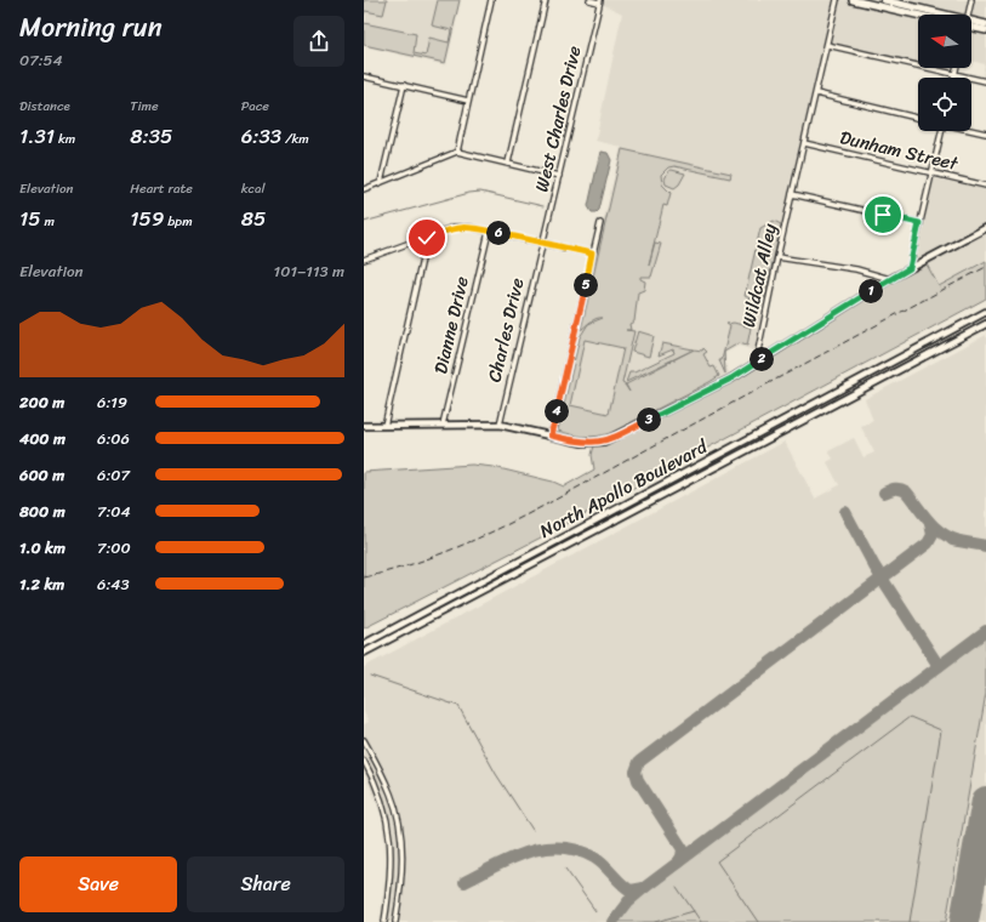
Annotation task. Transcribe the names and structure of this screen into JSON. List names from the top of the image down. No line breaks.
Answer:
{"streets":{"street":["West Charles Drive","Dunham Street","Wildcat Alley","Dianne Drive","Charles Drive","North Apollo Boulevard"]},"crossings":[["West Charles Drive","Charles Drive"],["Dunham Street","Wildcat Alley"]],"north":"left","page":{"heading":["Morning run","07:54"],"stats":[["Distance","1.31 km"],["Time","8:35"],["Pace","6:33 /km"],["Elevation","15 m"],["Heart rate","159 bpm"],["kcal","85"]],"pins":["6","5","1","2","4","3"],"chart":["Elevation","101–113 m"],"list":[{"name":"200 m","note":"6:19"},{"name":"400 m","note":"6:06"},{"name":"600 m","note":"6:07"},{"name":"800 m","note":"7:04"},{"name":"1.0 km","note":"7:00"},{"name":"1.2 km","note":"6:43"}],"buttons":["Save","Share"]}}
